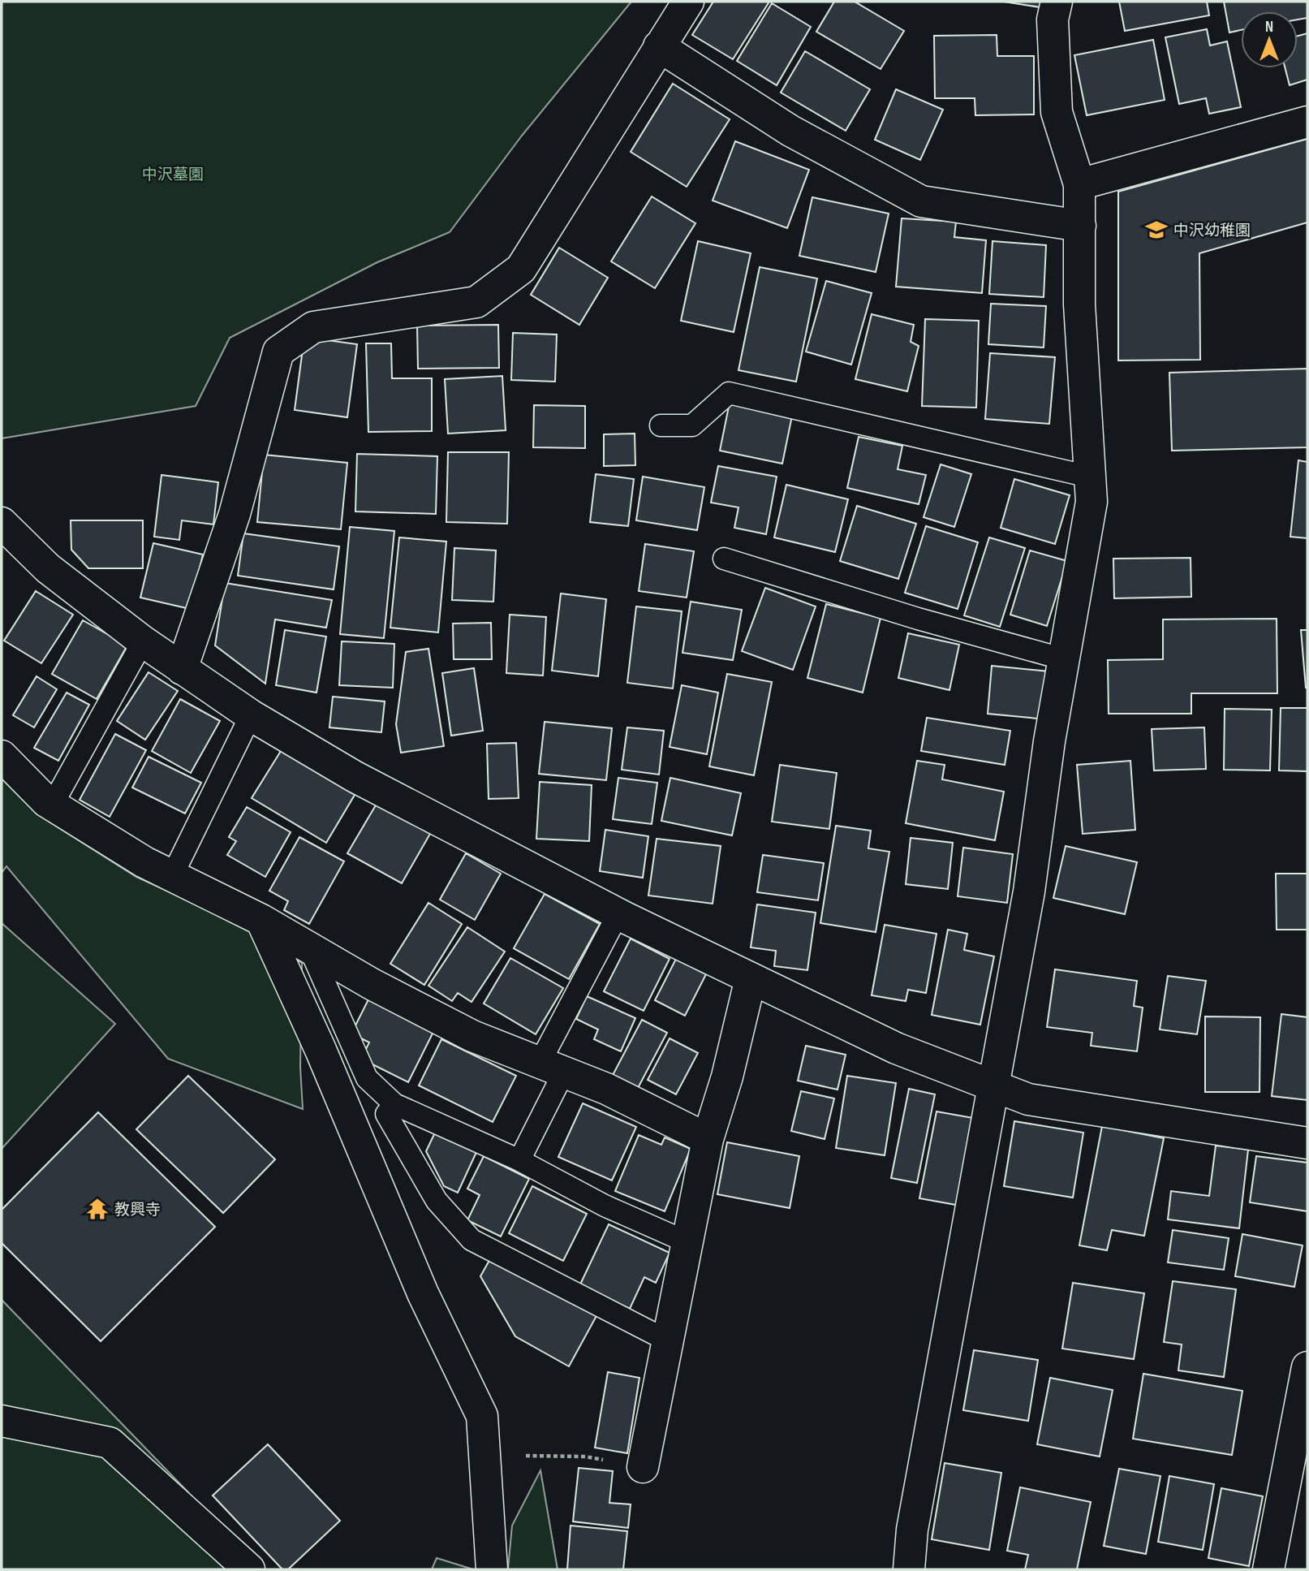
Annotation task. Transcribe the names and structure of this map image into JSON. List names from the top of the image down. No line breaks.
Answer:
{"parks":["中沢墓園"],"places":{"school or university":["中沢幼稚園"],"temple":["教興寺"]},"north":"top"}
